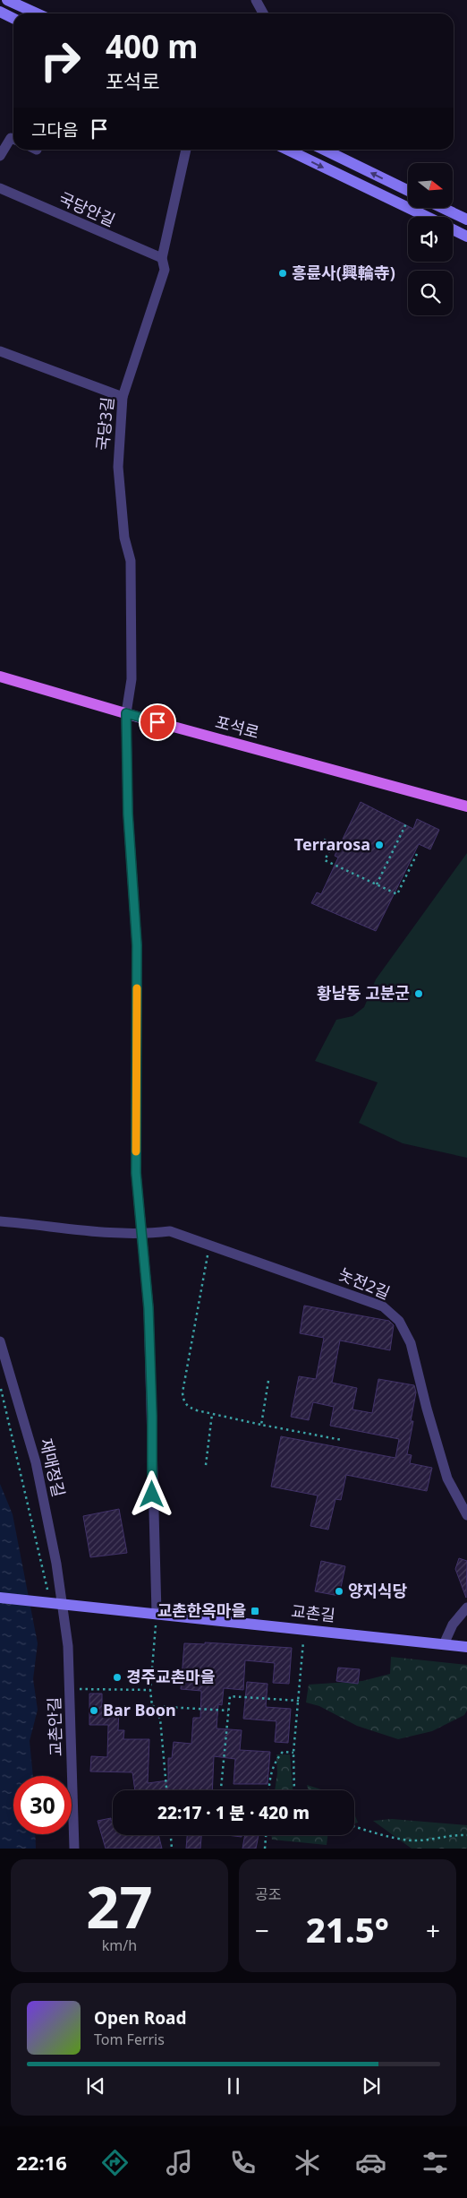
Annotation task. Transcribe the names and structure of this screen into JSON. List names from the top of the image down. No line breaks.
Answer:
{"streets":{"main road":["포석로"],"street":["국당안길","국당3길","놋전2길","재매정길","교촌길","교촌안길"]},"crossings":[["국당안길","국당3길"],["국당3길","포석로"],["국당3길","놋전2길"],["국당3길","교촌길"],["재매정길","교촌길"],["재매정길","교촌안길"],["교촌길","교촌안길"]],"places":{"other":["흥륜사(興輪寺)","Terrarosa","황남동 고분군","양지식당","경주교촌마을","Bar Boon"],"transit":["교촌한옥마을"]},"north":"right","page":{"turn":["400 m","포석로"],"then":"그다음","limit":"30","trip":"22:17 · 1 분 · 420 m","tile":[["27","km/h"],"공조"],"heat":["−","21.5°","+"],"song":["Open Road","Tom Ferris"],"tabs":"22:16"}}
